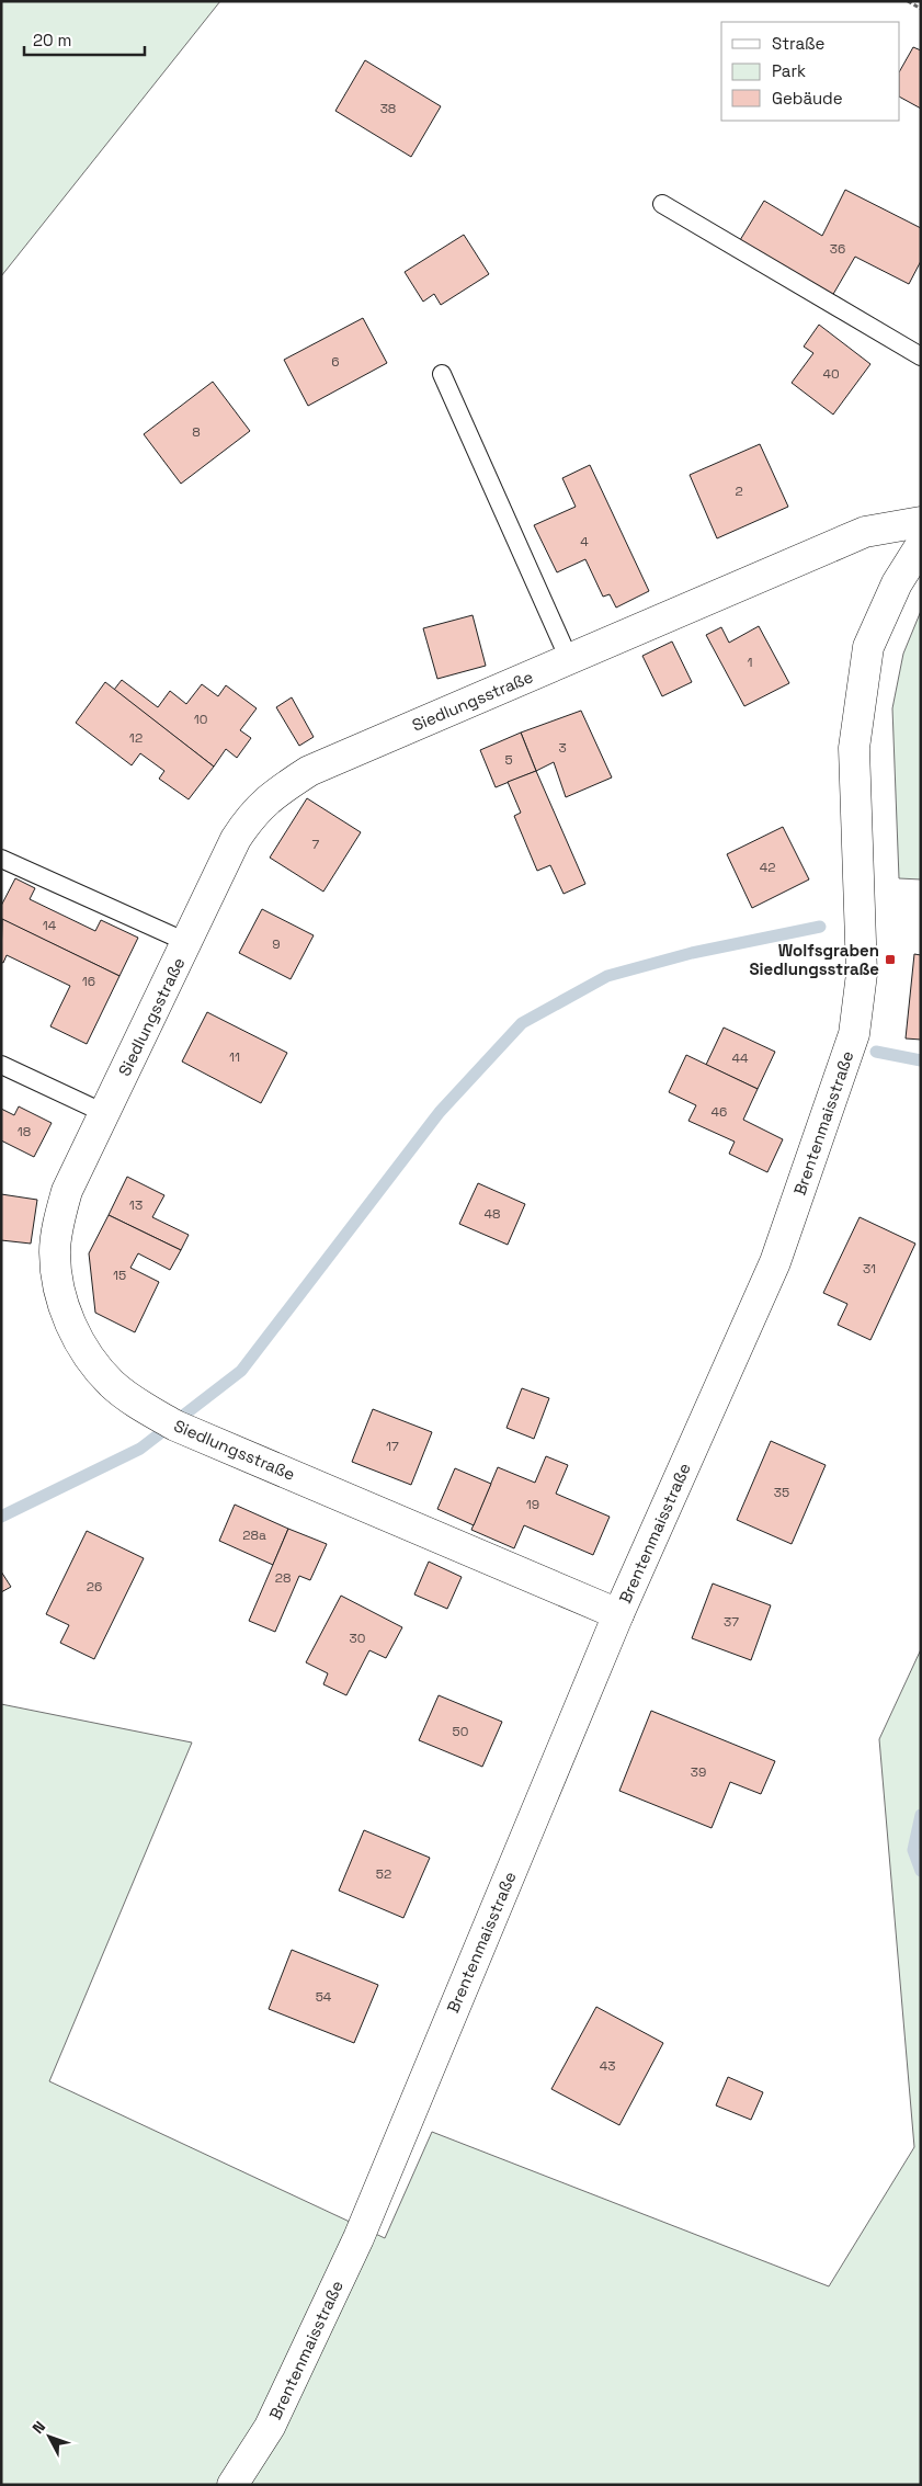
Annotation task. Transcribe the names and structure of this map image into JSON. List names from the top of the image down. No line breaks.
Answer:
{"streets":{"street":["Siedlungsstraße","Brentenmaisstraße"]},"crossings":[["Siedlungsstraße","Brentenmaisstraße"]],"places":{"transit":["Wolfsgraben Siedlungsstraße"]},"house_numbers":["38","36","6","40","8","2","4","1","10","12","3","5","7","42","14","9","16","11","44","46","18","13","48","31","15","17","35","19","28a","28","26","37","30","50","39","52","54","43"],"legend":["Straße","Park","Gebäude"],"scale_bar":"20 m","north":"top left"}
